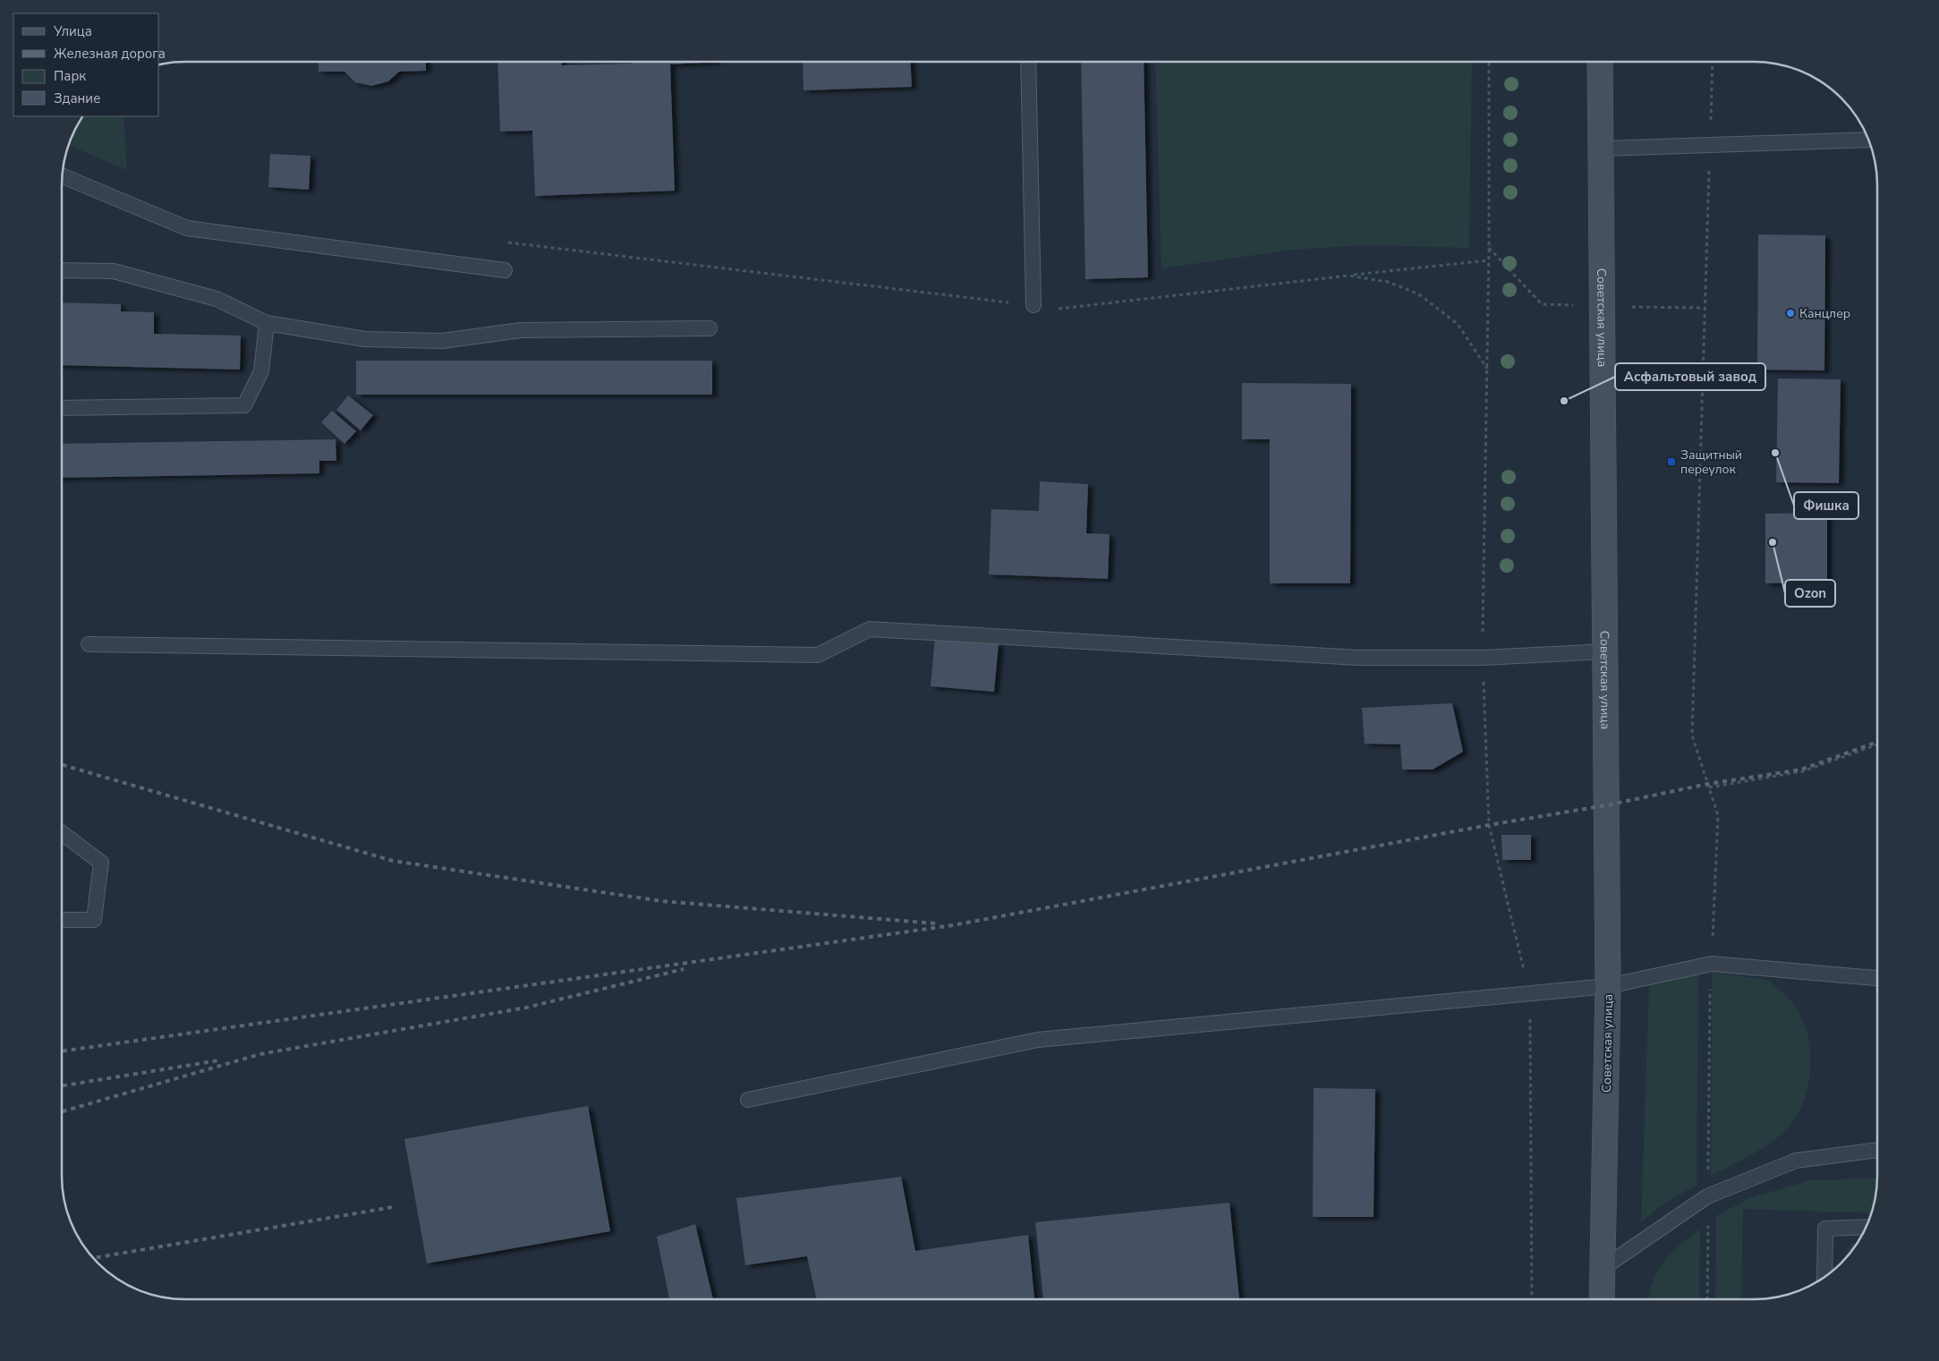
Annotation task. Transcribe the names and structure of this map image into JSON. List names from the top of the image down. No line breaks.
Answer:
{"streets":{"main road":["Советская улица"]},"places":{"other":["Канцлер","Асфальтовый завод","Фишка","Ozon"],"transit":["Защитный переулок"]},"legend":["Улица","Железная дорога","Парк","Здание"]}
